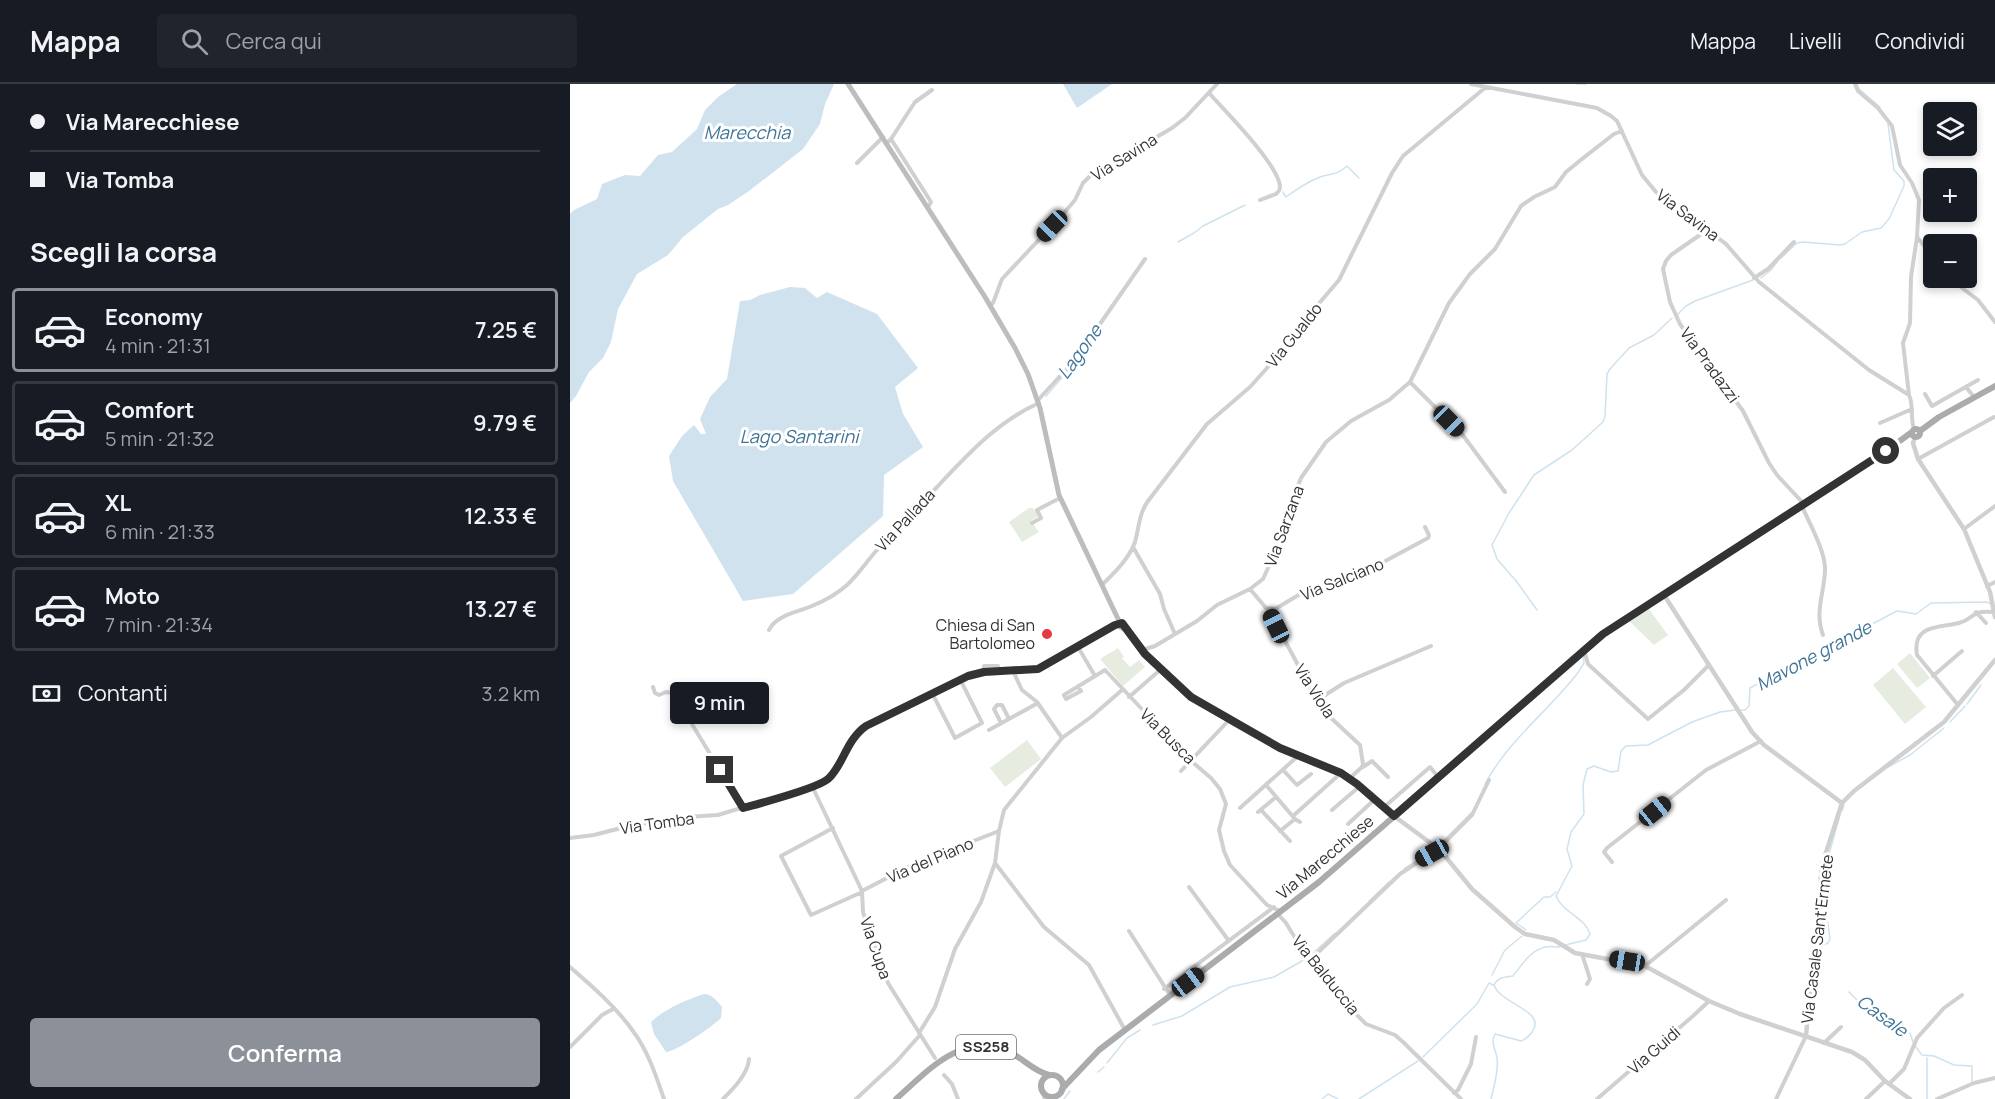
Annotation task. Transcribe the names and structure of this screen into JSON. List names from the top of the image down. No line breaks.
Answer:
{"streets":{"main road":["Via Marecchiese","SS258"],"street":["Via Savina","Via Gualdo","Via Pradazzi","Via Pallada","Via Sarzana","Via Salciano","Via Viola","Via Busca","Via Tomba","Via del Piano","Via Casale Sant'Ermete","Via Cupa","Via Balduccia","Via Guidi"]},"crossings":[["Via Savina","Via Gualdo"],["Via Savina","Via Pradazzi"],["Via Savina","Via Sarzana"],["Via Pradazzi","Via Marecchiese"],["Via Salciano","Via Viola"],["Via Busca","Via Marecchiese"],["Via Busca","Via Balduccia"],["Via Tomba","Via Cupa"],["Via Marecchiese","Via Balduccia"],["Via Marecchiese","SS258"],["Via del Piano","Via Cupa"]],"water":["Marecchia","Lagone","Lago Santarini","Mavone grande","Casale"],"places":["Chiesa di San Bartolomeo"],"page":{"header":"Mappa","search":"Cerca qui","nav":["Mappa","Livelli","Condividi"],"banner":["Via Marecchiese","Via Tomba"],"map_buttons":["+","−"],"heading":"Scegli la corsa","list":[{"name":"Economy","note":"4 min · 21:31","value":"7.25 €"},{"name":"Comfort","note":"5 min · 21:32","value":"9.79 €"},{"name":"XL","note":"6 min · 21:33","value":"12.33 €"},{"name":"Moto","note":"7 min · 21:34","value":"13.27 €"}],"pay":["Contanti","3.2 km"],"bubble":"9 min","buttons":"Conferma"}}
